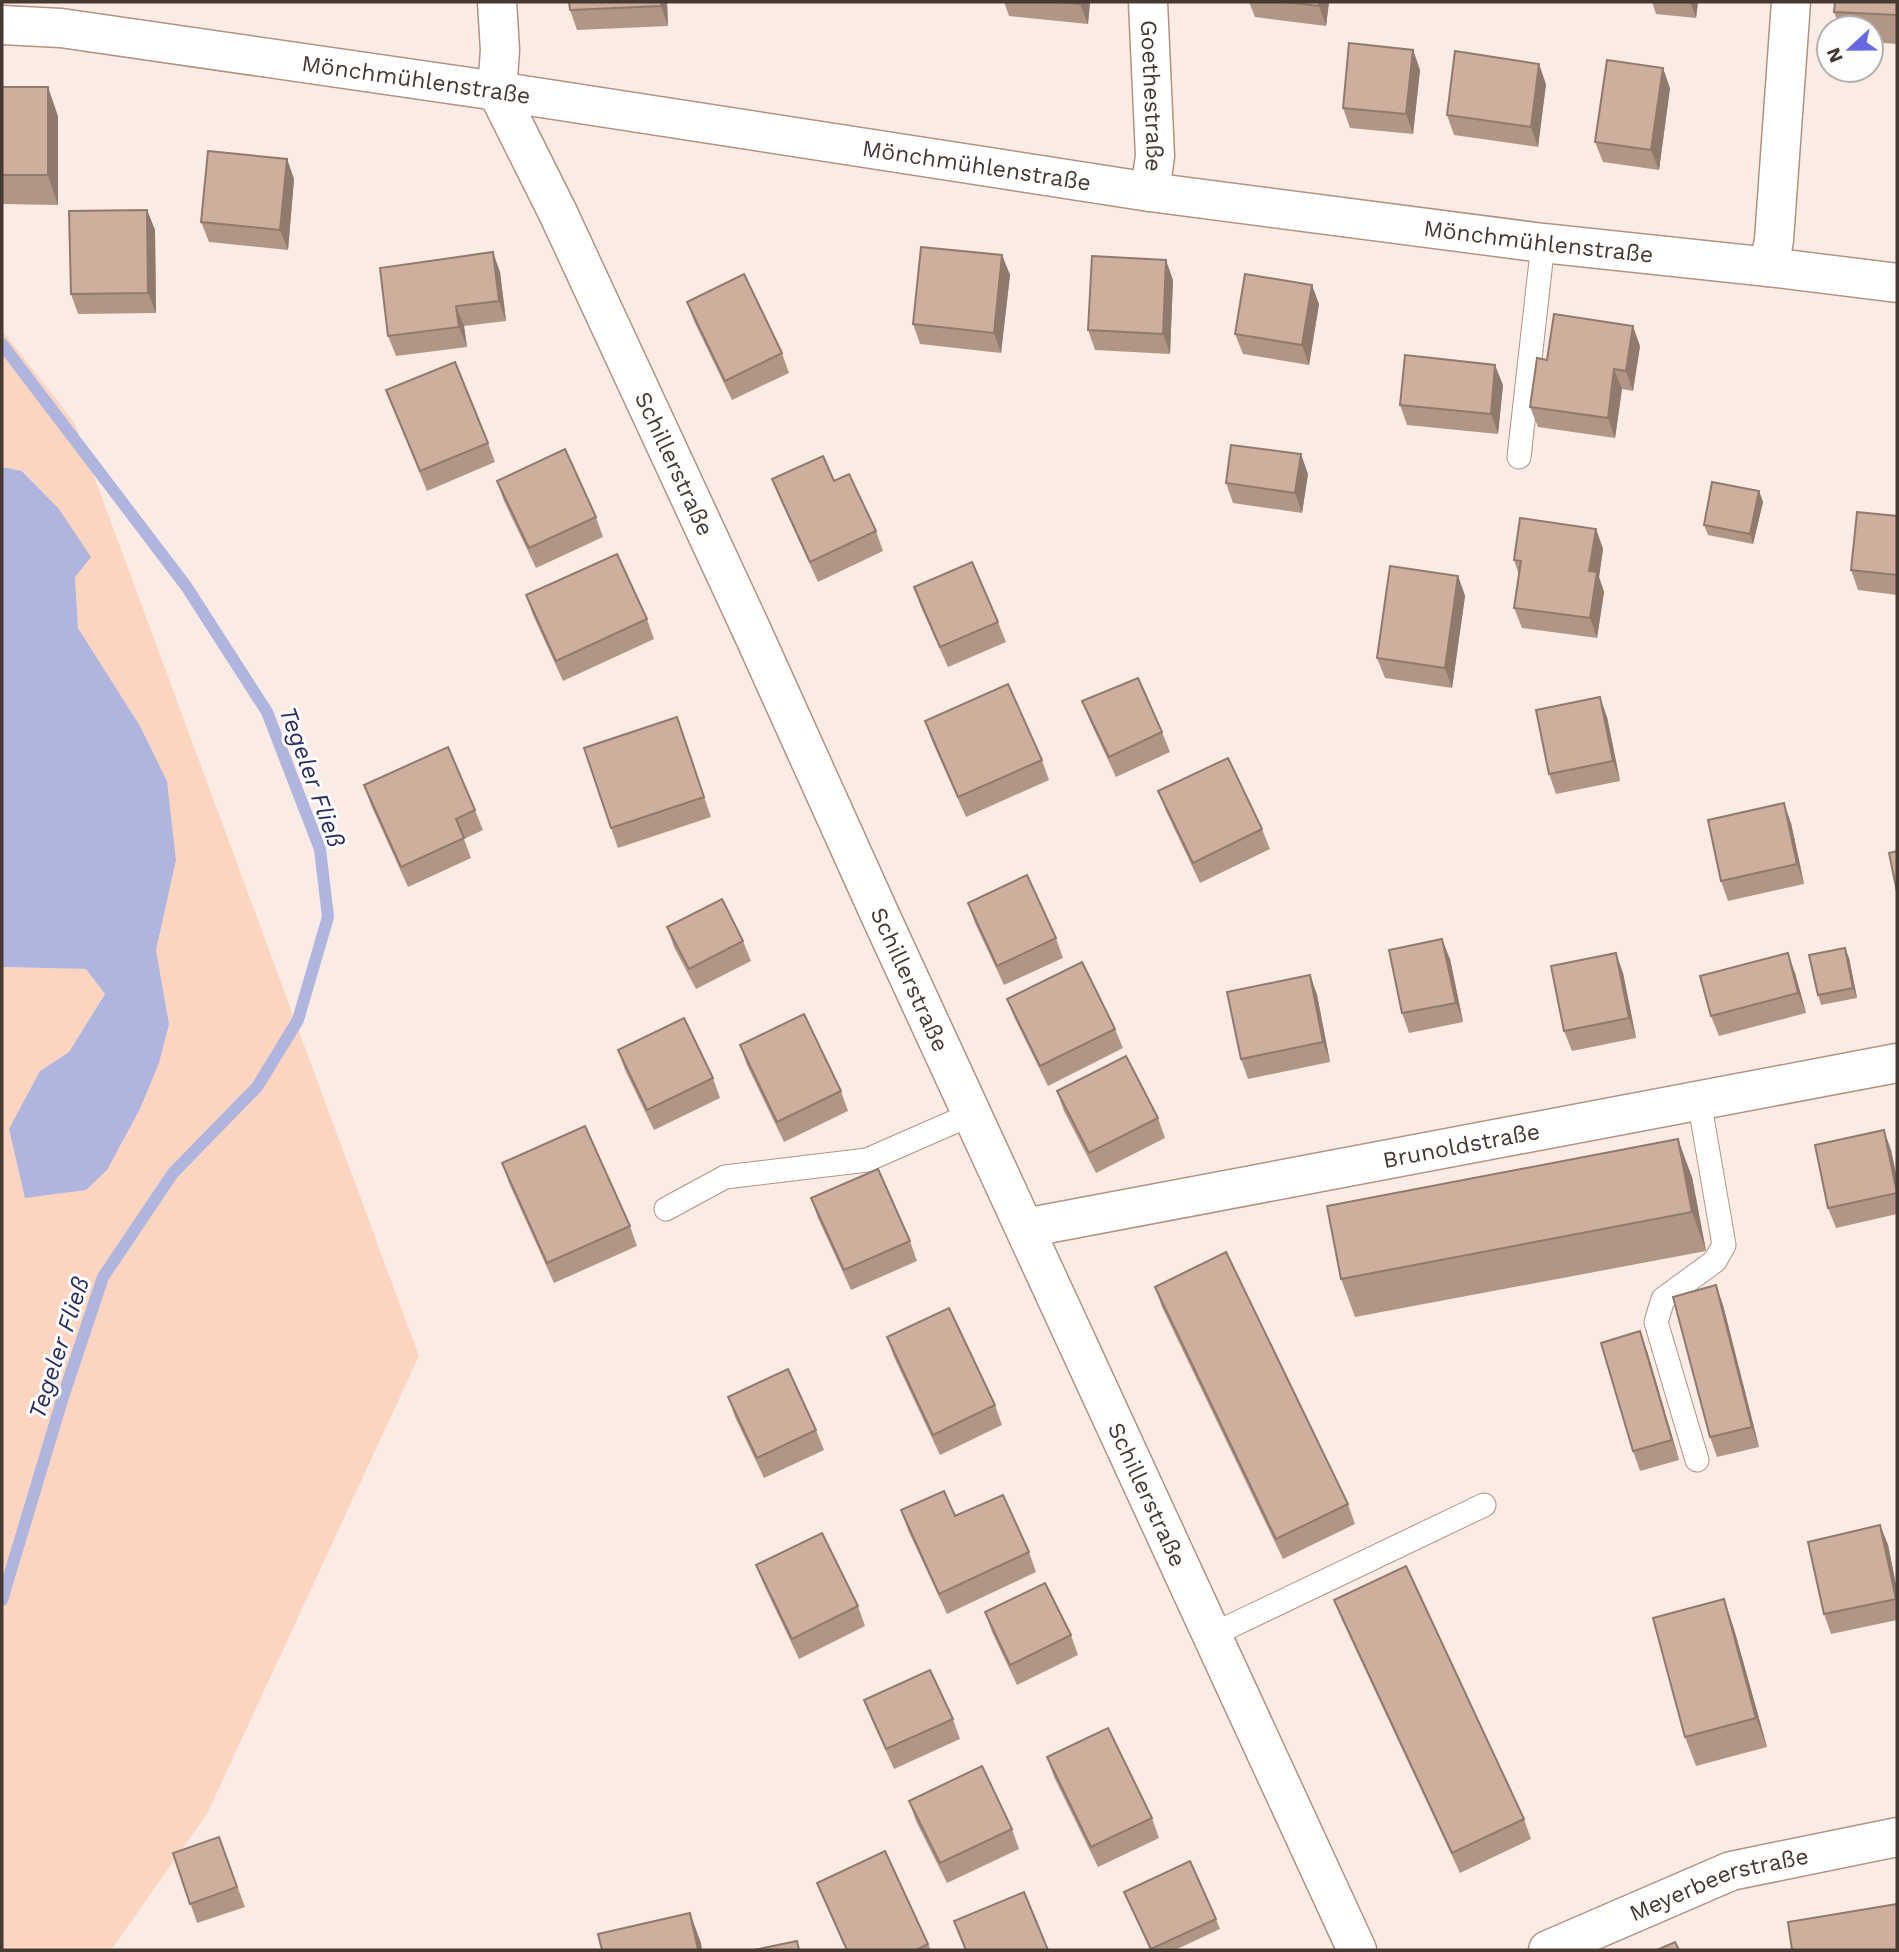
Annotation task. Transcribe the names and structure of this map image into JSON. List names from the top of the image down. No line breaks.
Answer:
{"streets":{"street":["Mönchmühlenstraße","Goethestraße","Schillerstraße","Brunoldstraße","Meyerbeerstraße"]},"crossings":[["Mönchmühlenstraße","Goethestraße"],["Mönchmühlenstraße","Schillerstraße"],["Schillerstraße","Brunoldstraße"]],"water":["Tegeler Fließ"],"north":"left"}
